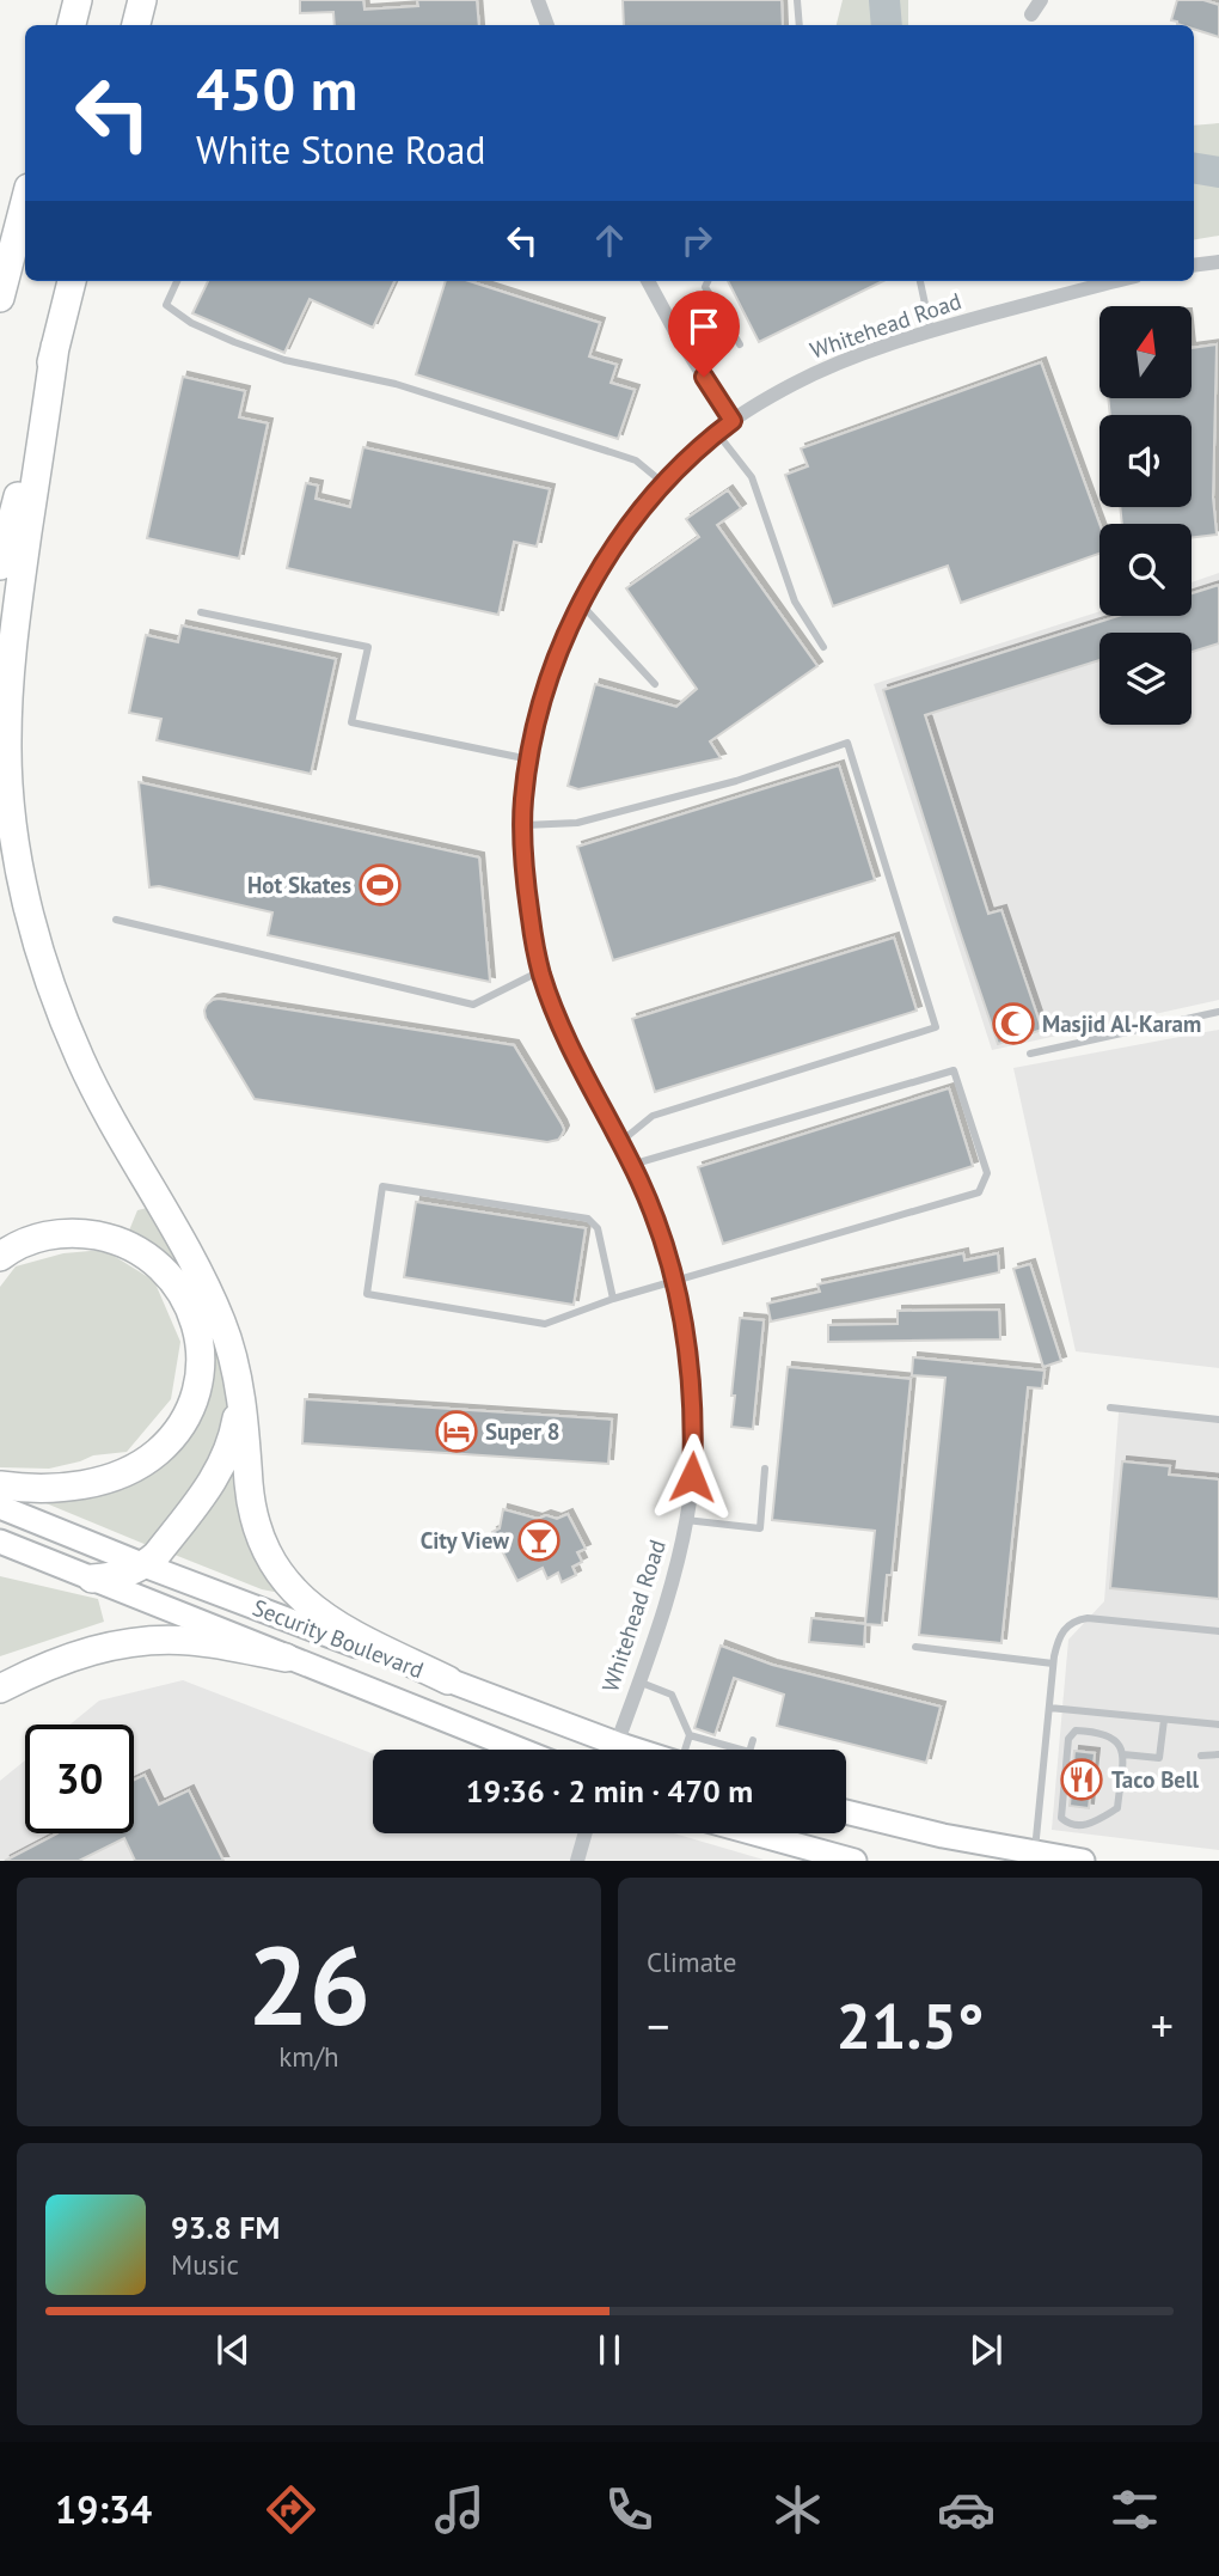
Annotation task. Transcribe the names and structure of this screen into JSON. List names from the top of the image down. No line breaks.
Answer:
{"streets":{"main road":["Security Boulevard"],"street":["Whitehead Road"]},"places":{"sports":["Hot Skates"],"mosque":["Masjid Al-Karam"],"hotel":["Super 8"],"bar":["City View"],"restaurant":["Taco Bell"]},"north":"top","page":{"turn":["450 m","White Stone Road"],"limit":"30","trip":"19:36 · 2 min · 470 m","tile":[["26","km/h"],"Climate"],"heat":["−","21.5°","+"],"song":["93.8 FM","Music"],"tabs":"19:34"}}
